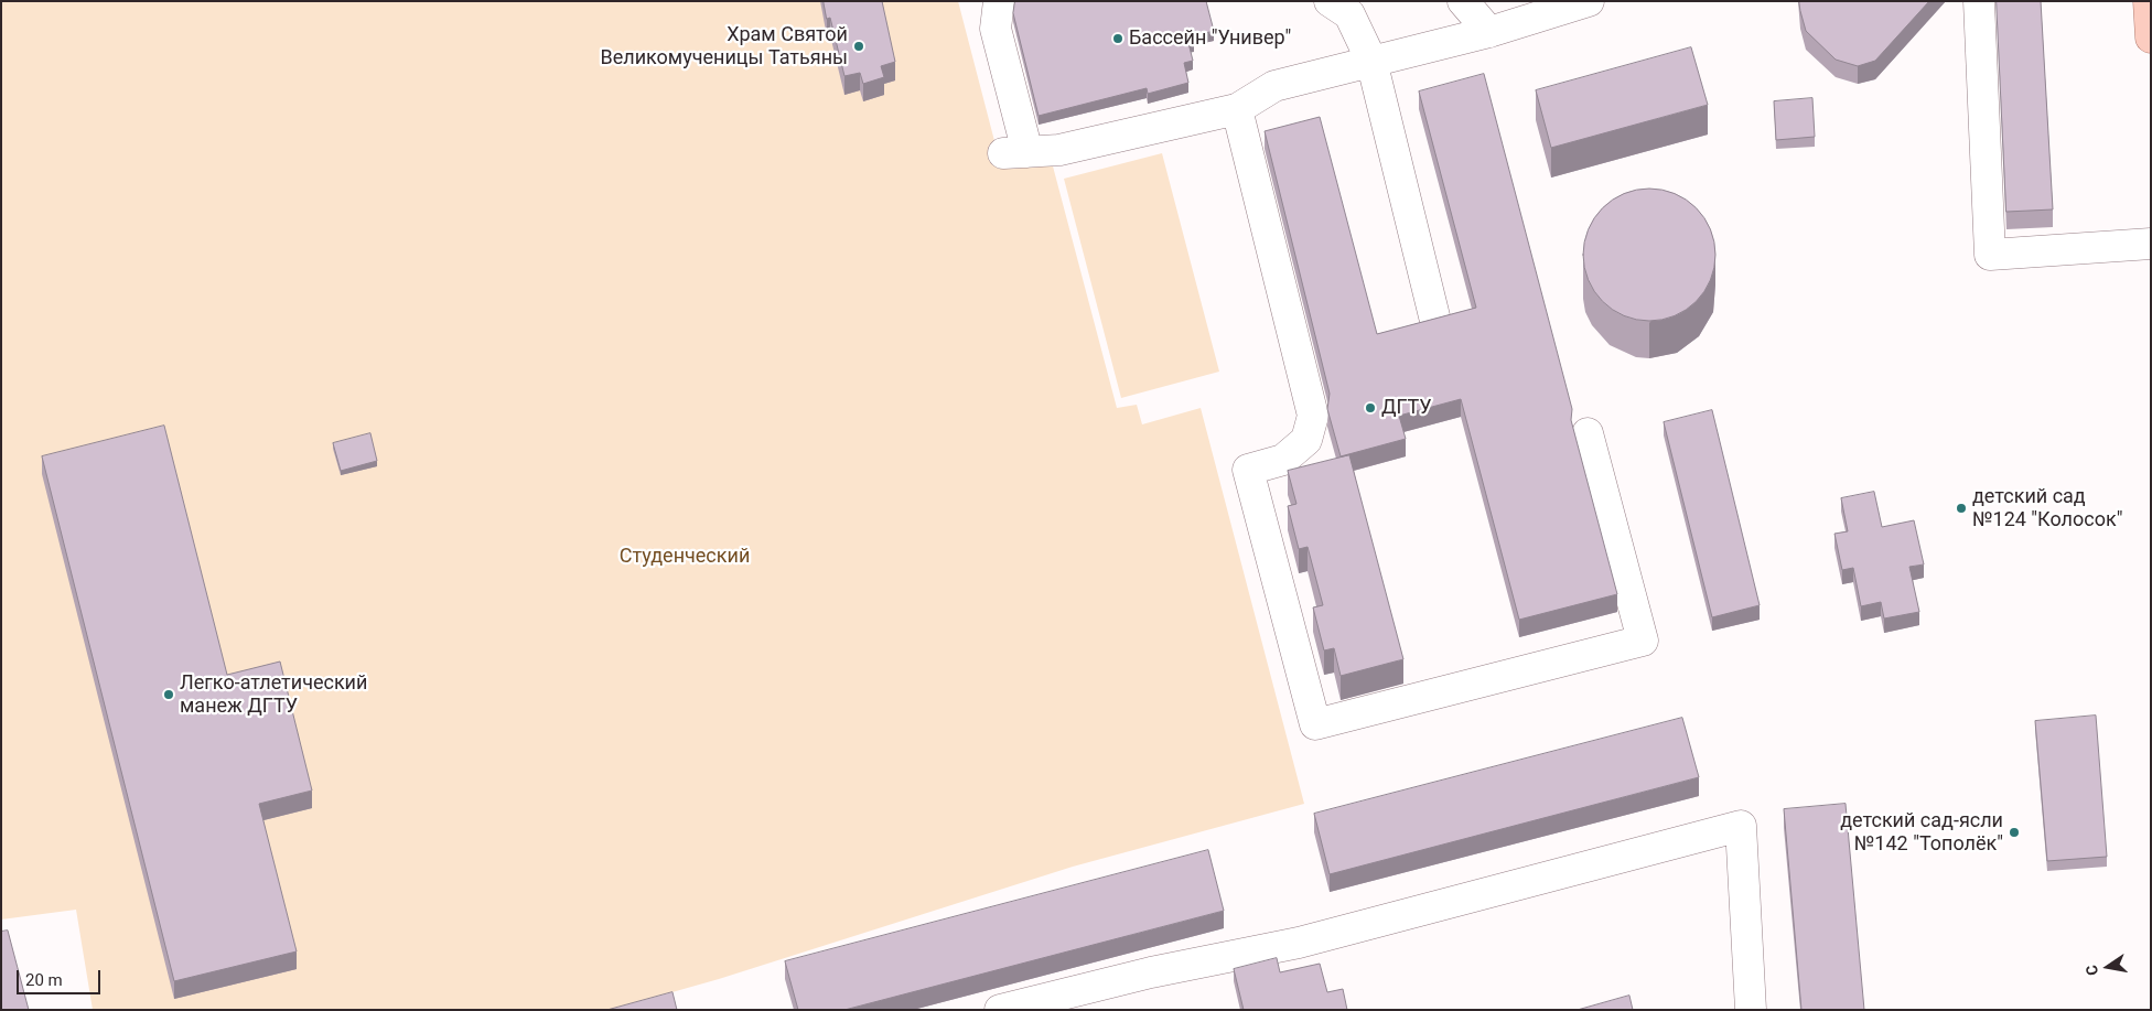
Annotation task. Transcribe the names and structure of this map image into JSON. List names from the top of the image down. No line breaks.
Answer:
{"parks":["Студенческий"],"places":["Бассейн \"Универ\"","Храм Святой Великомученицы Татьяны","ДГТУ","детский сад №124 \"Колосок\"","Легко-атлетический манеж ДГТУ","детский сад-ясли №142 \"Тополёк\""],"scale_bar":"20 m","north":"left"}
